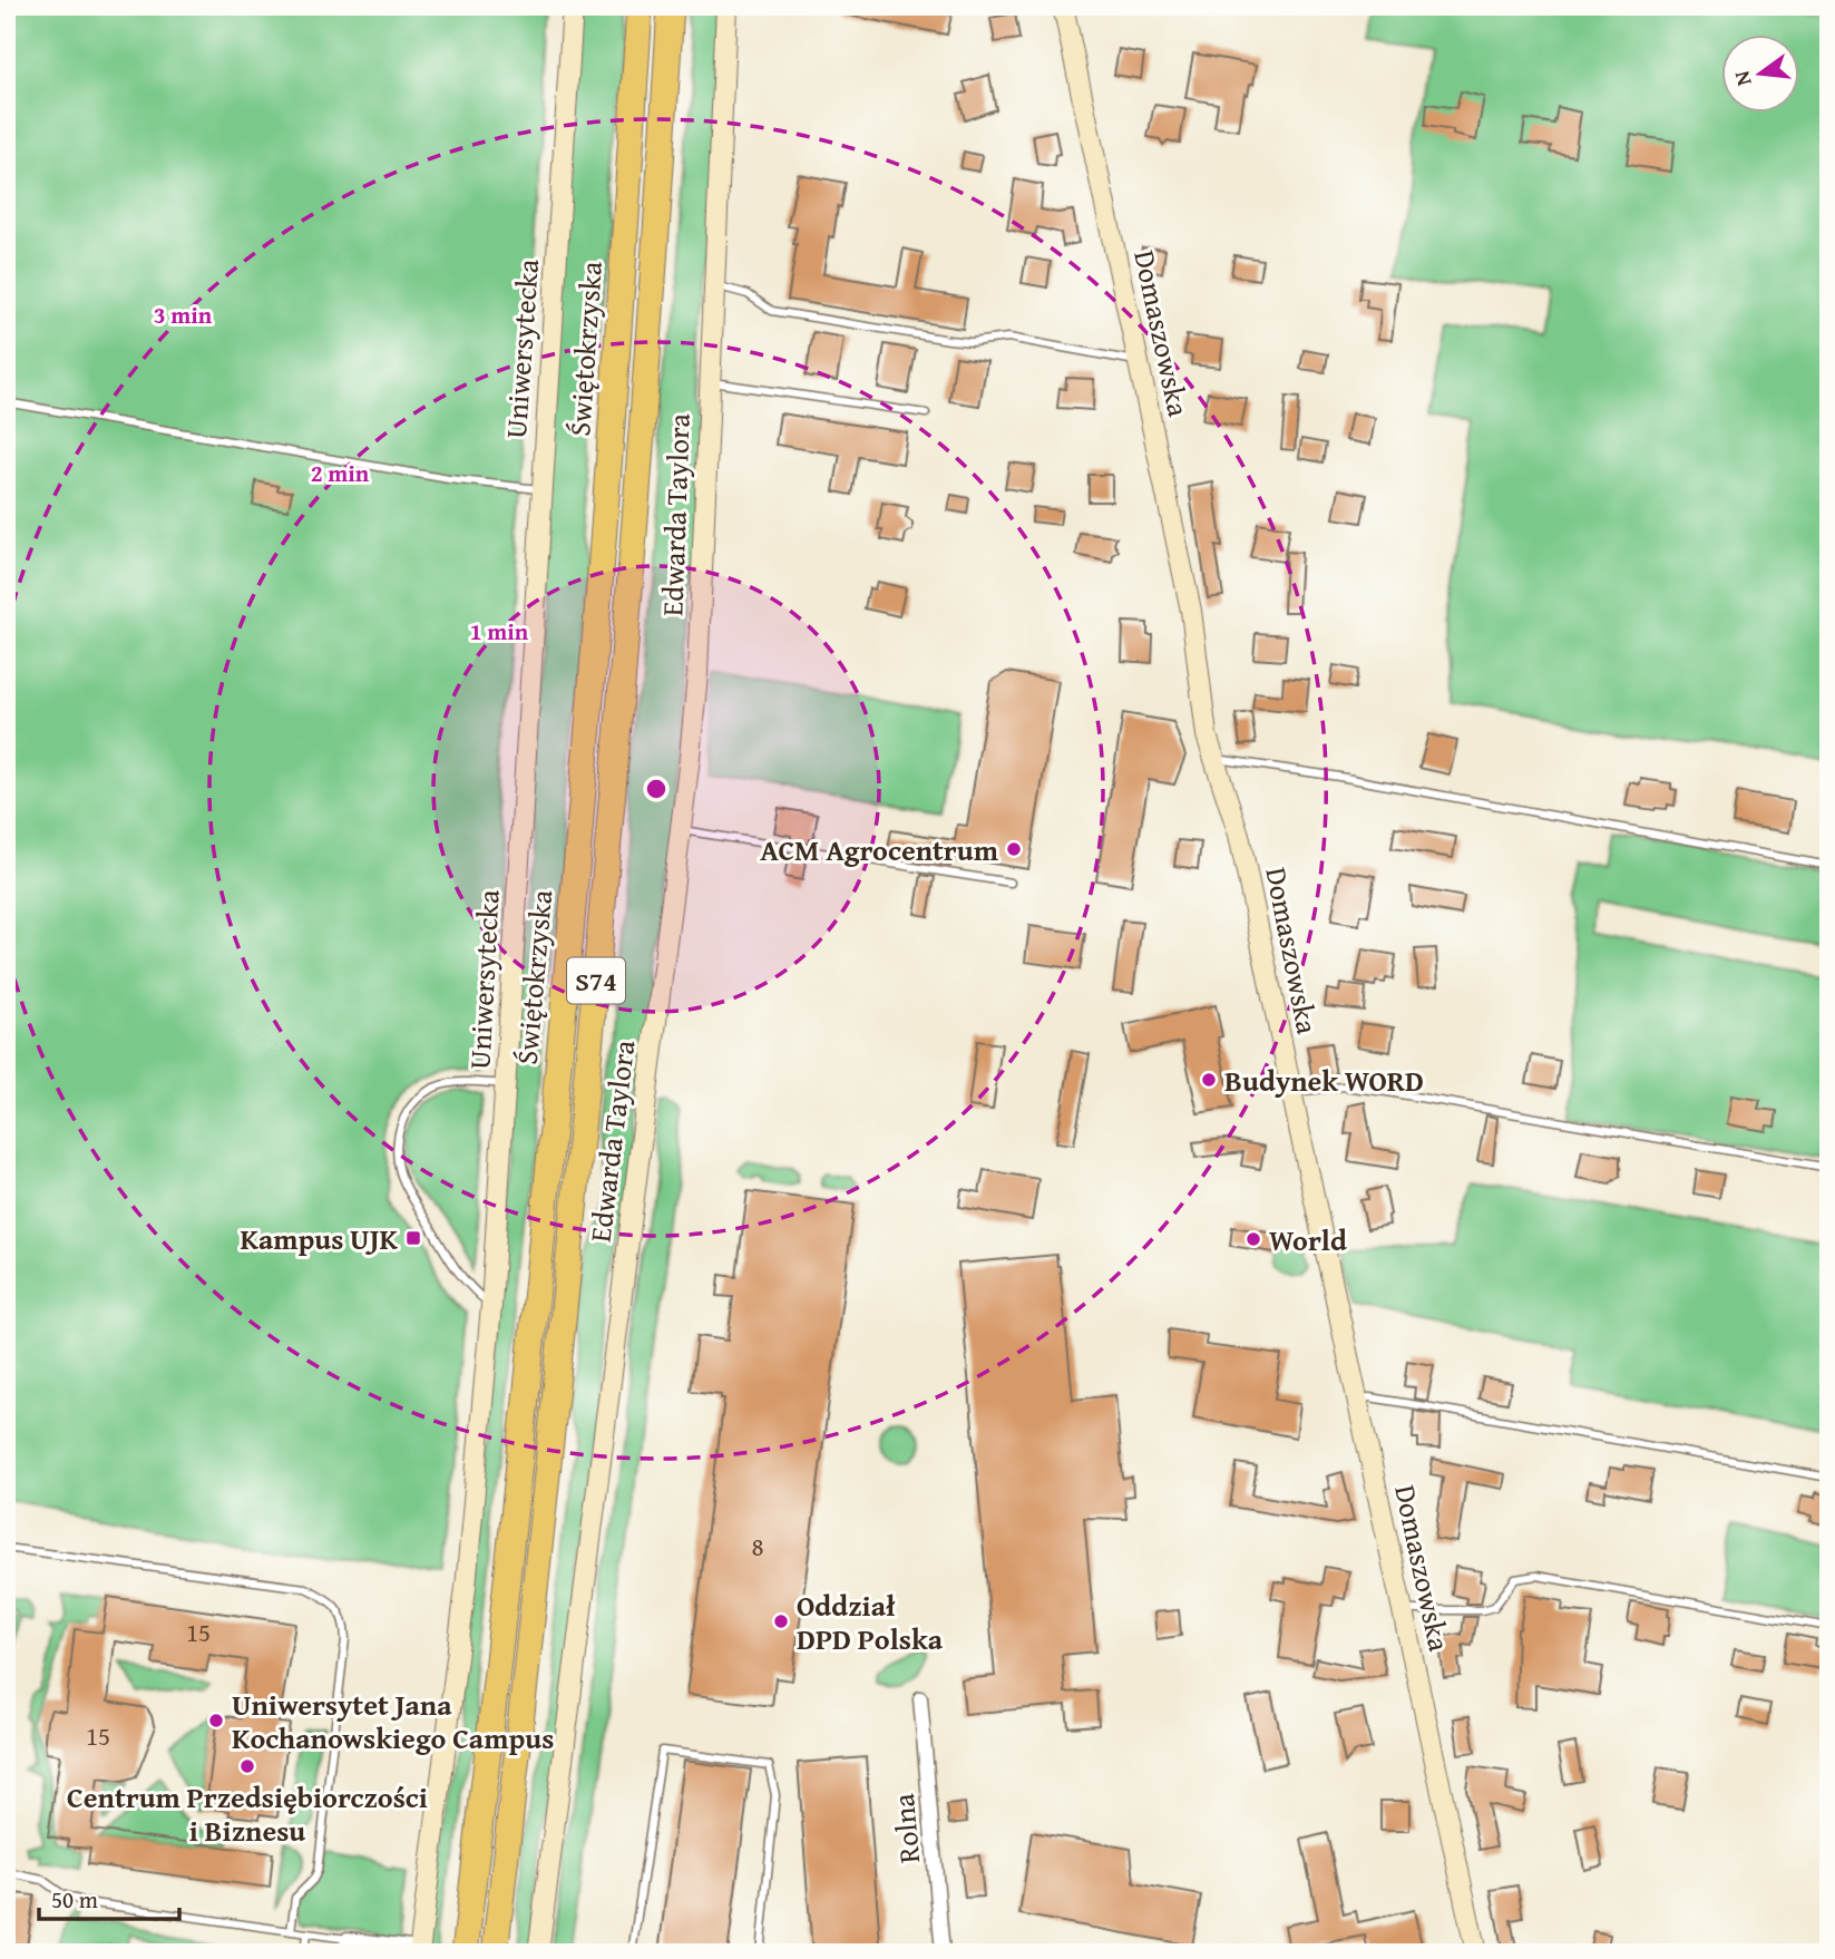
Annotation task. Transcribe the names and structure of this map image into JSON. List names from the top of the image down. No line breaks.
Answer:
{"streets":{"highway":["Świętokrzyska","S74"],"street":["Domaszowska","Uniwersytecka","Edwarda Taylora","Rolna"]},"places":{"other":["ACM Agrocentrum","Budynek WORD","World","Oddział DPD Polska","Uniwersytet Jana Kochanowskiego Campus","Centrum Przedsiębiorczości i Biznesu"],"transit":["Kampus UJK"]},"house_numbers":["8","15","15"],"scale_bar":"50 m","north":"left","rings":["3 min","2 min","1 min"]}
